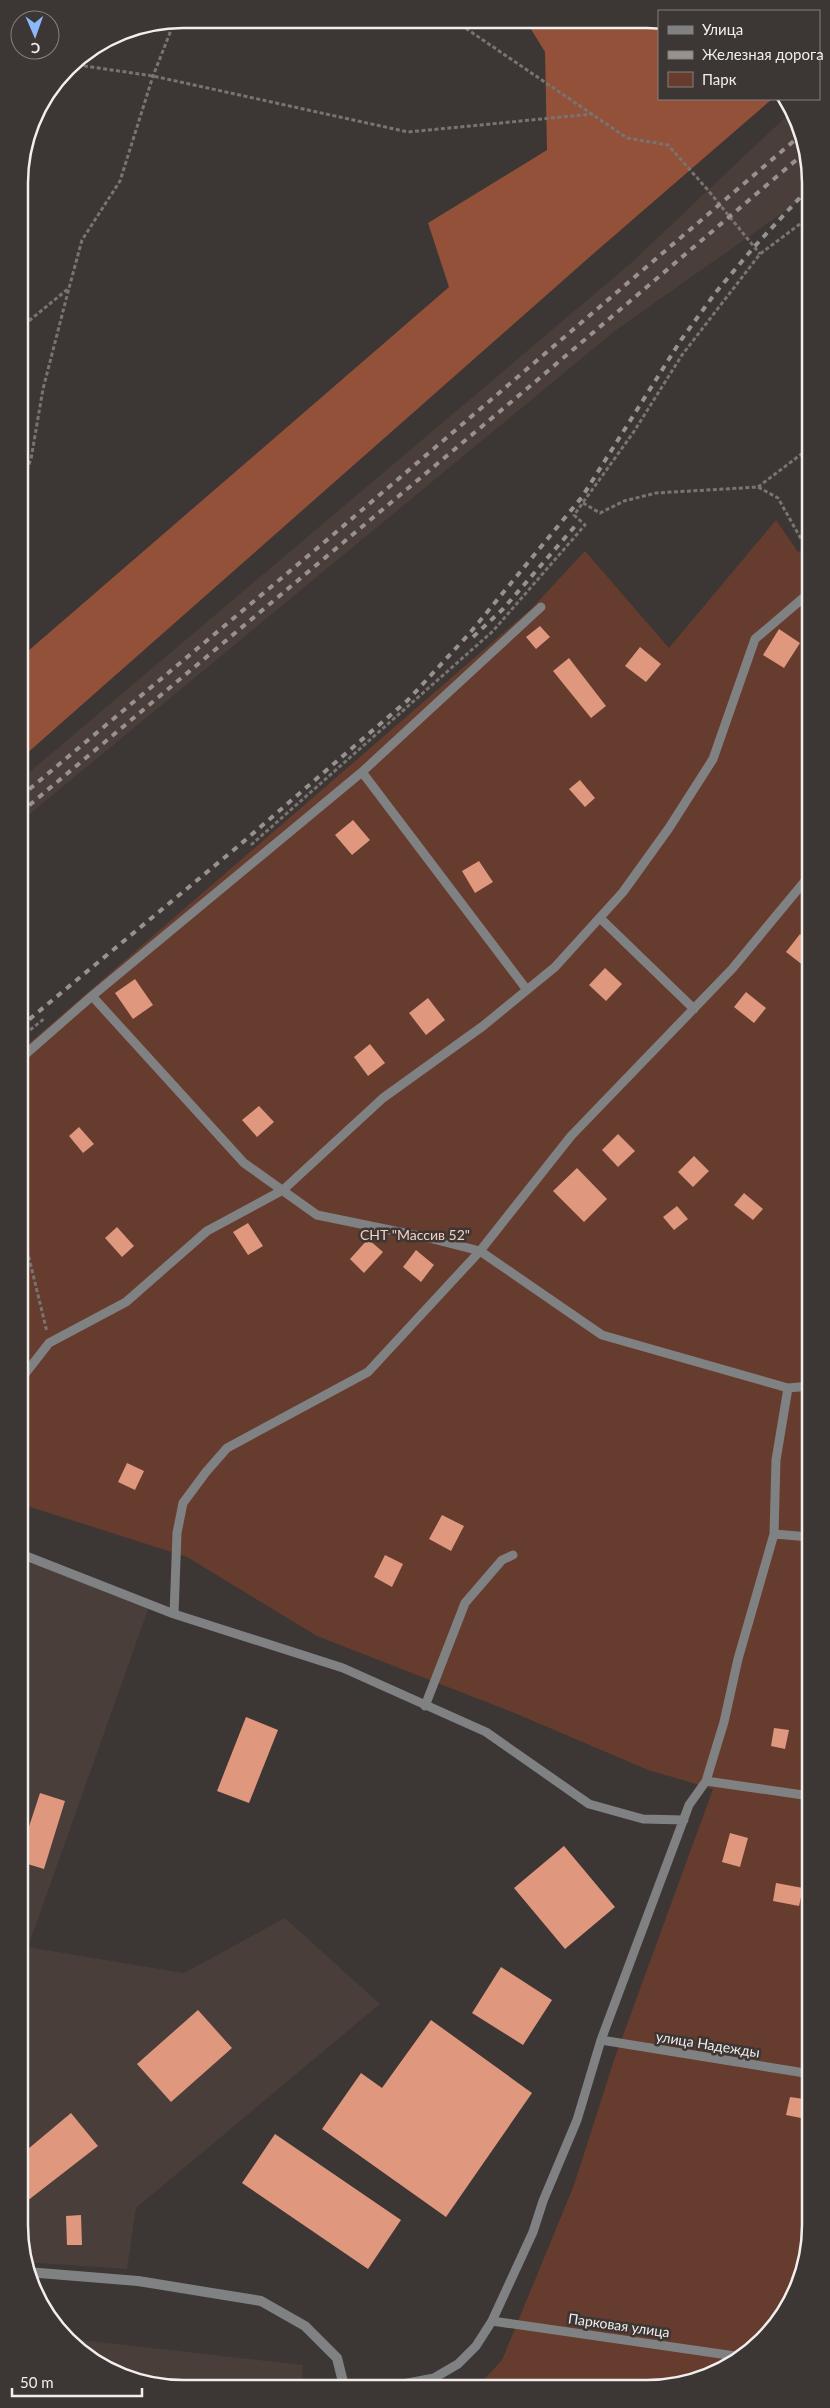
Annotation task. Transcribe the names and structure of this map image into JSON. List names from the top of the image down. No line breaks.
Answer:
{"streets":{"lane":["улица Надежды","Парковая улица"]},"parks":["СНТ \"Массив 52\""],"legend":["Улица","Железная дорога","Парк"],"scale_bar":"50 m","north":"bottom"}
